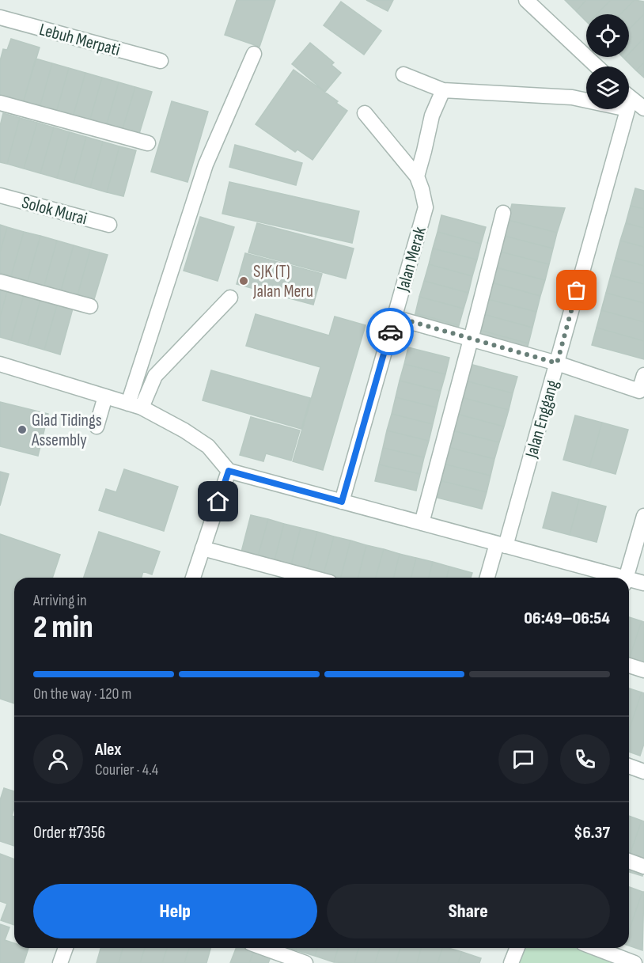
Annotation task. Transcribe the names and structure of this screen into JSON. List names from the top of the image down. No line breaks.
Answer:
{"streets":{"street":["Lebuh Merpati","Solok Murai","Jalan Merak","Jalan Enggang"]},"places":["SJK (T) Jalan Meru","Glad Tidings Assembly"],"page":{"heading":["2 min","Arriving in","06:49–06:54"],"panel":["Alex","Courier · 4.4","Order #7356","$6.37"],"bar":"On the way · 120 m","buttons":["Help","Share"]}}
